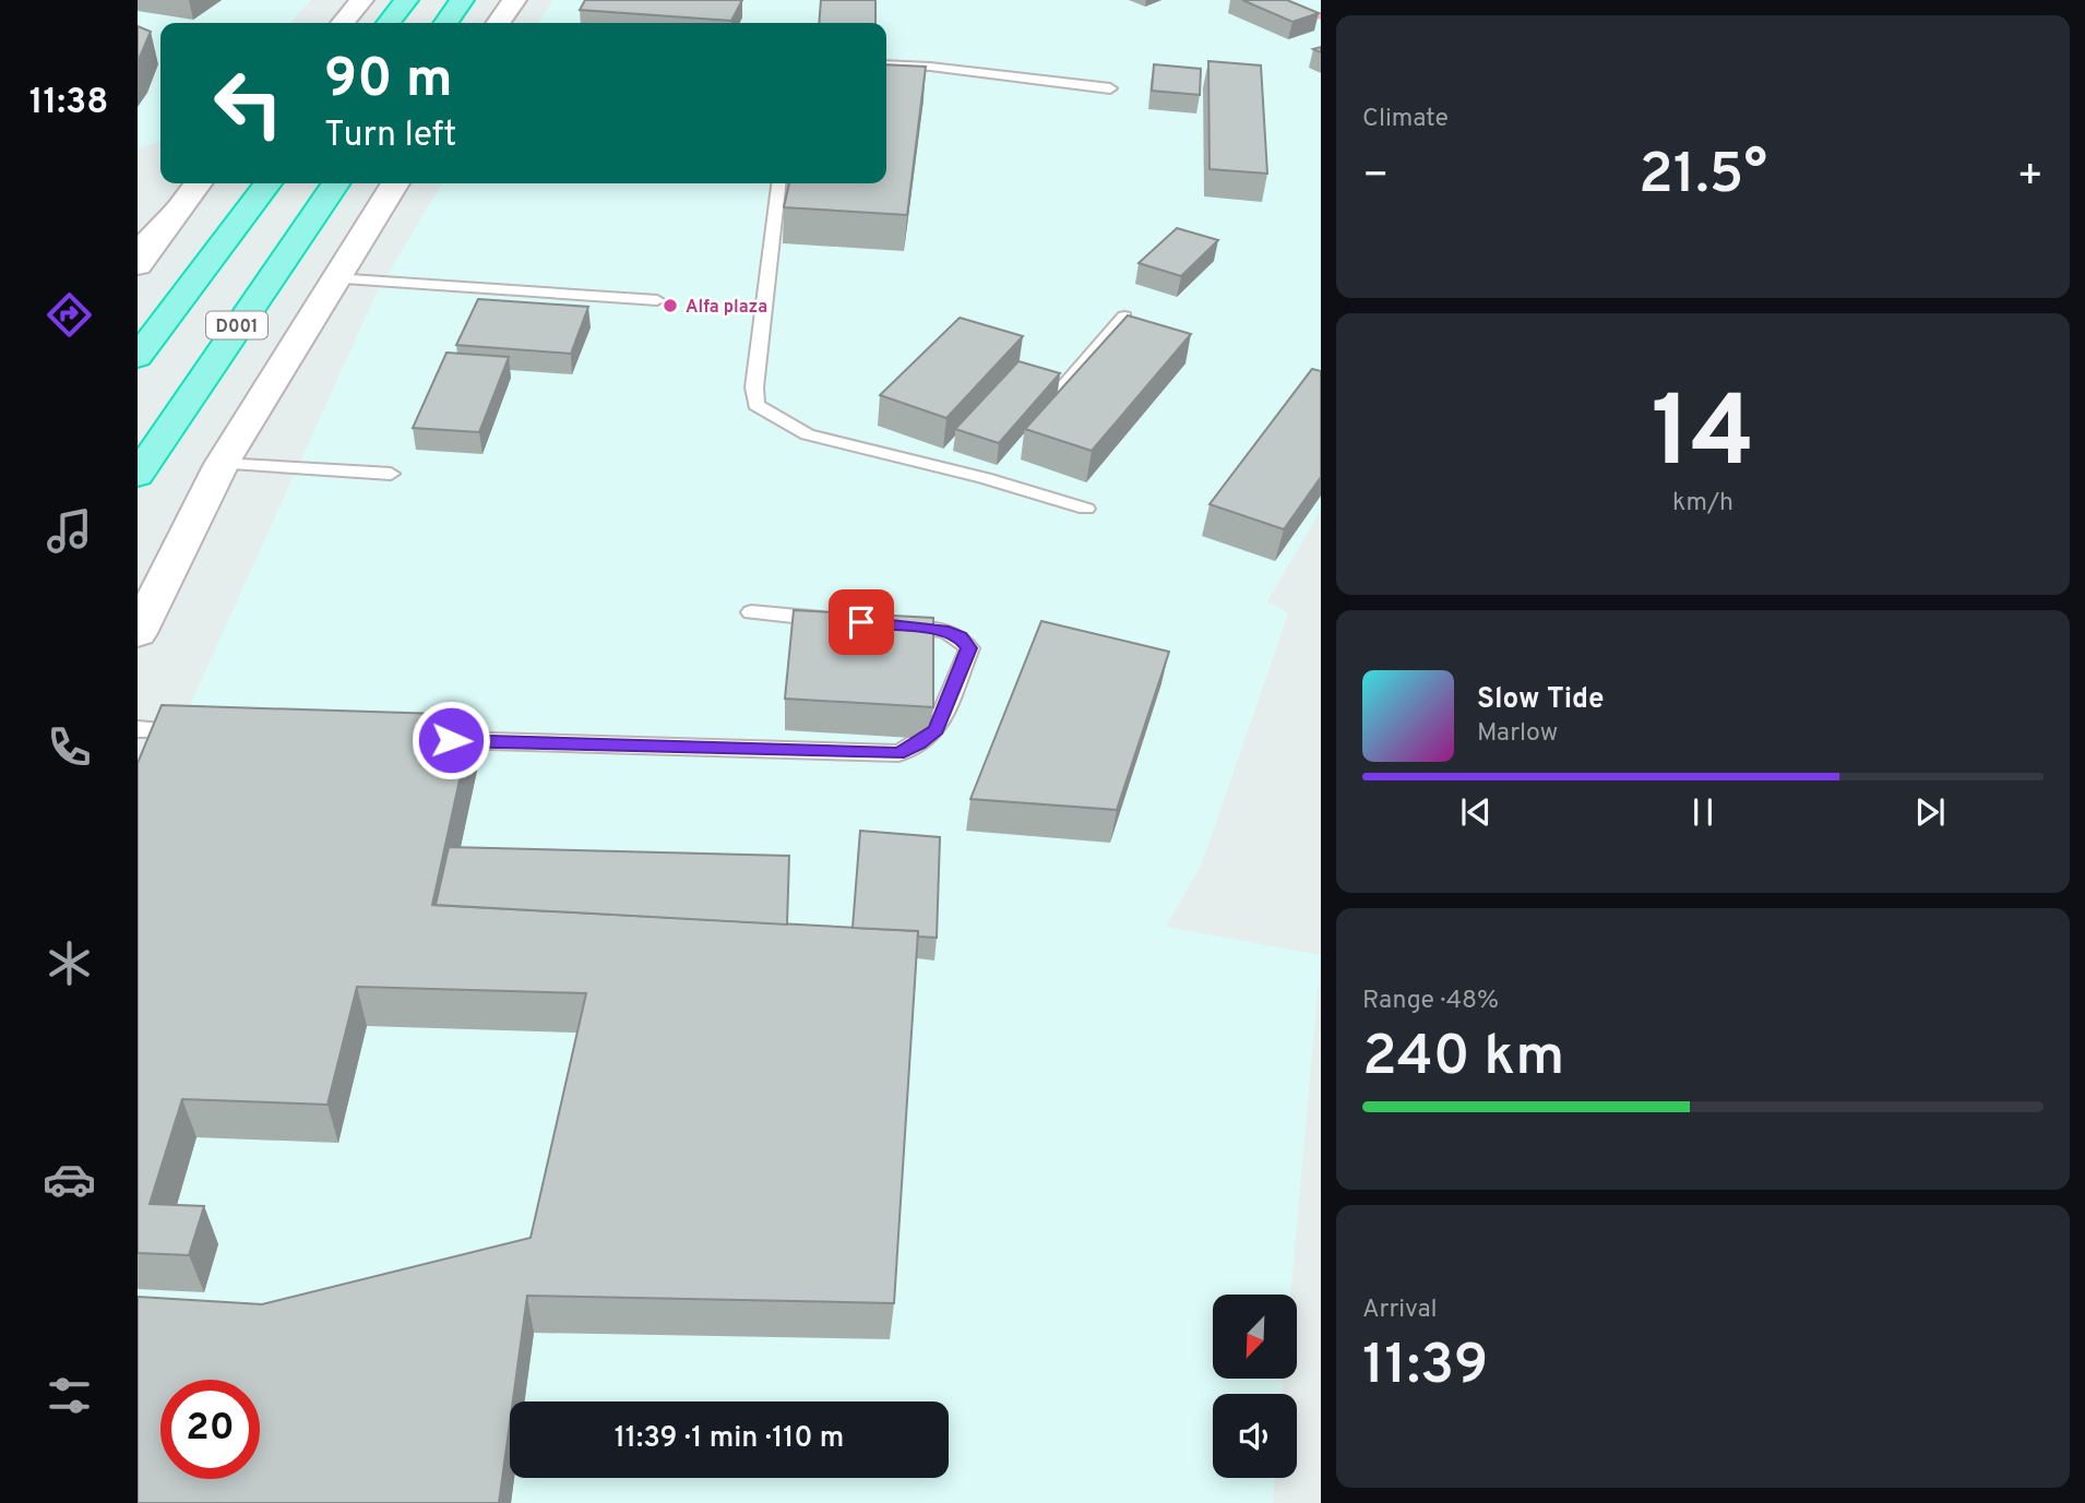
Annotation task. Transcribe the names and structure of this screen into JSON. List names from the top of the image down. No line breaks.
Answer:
{"streets":{"highway":["D001"]},"places":["Alfa plaza"],"north":"bottom left","page":{"tabs":"11:38","tile":["Climate",["14","km/h"],["Range · 48%","240 km"],["Arrival","11:39"]],"turn":["90 m","Turn left"],"heat":["−","21.5°","+"],"song":["Slow Tide","Marlow"],"limit":"20","trip":"11:39 · 1 min · 110 m"}}
